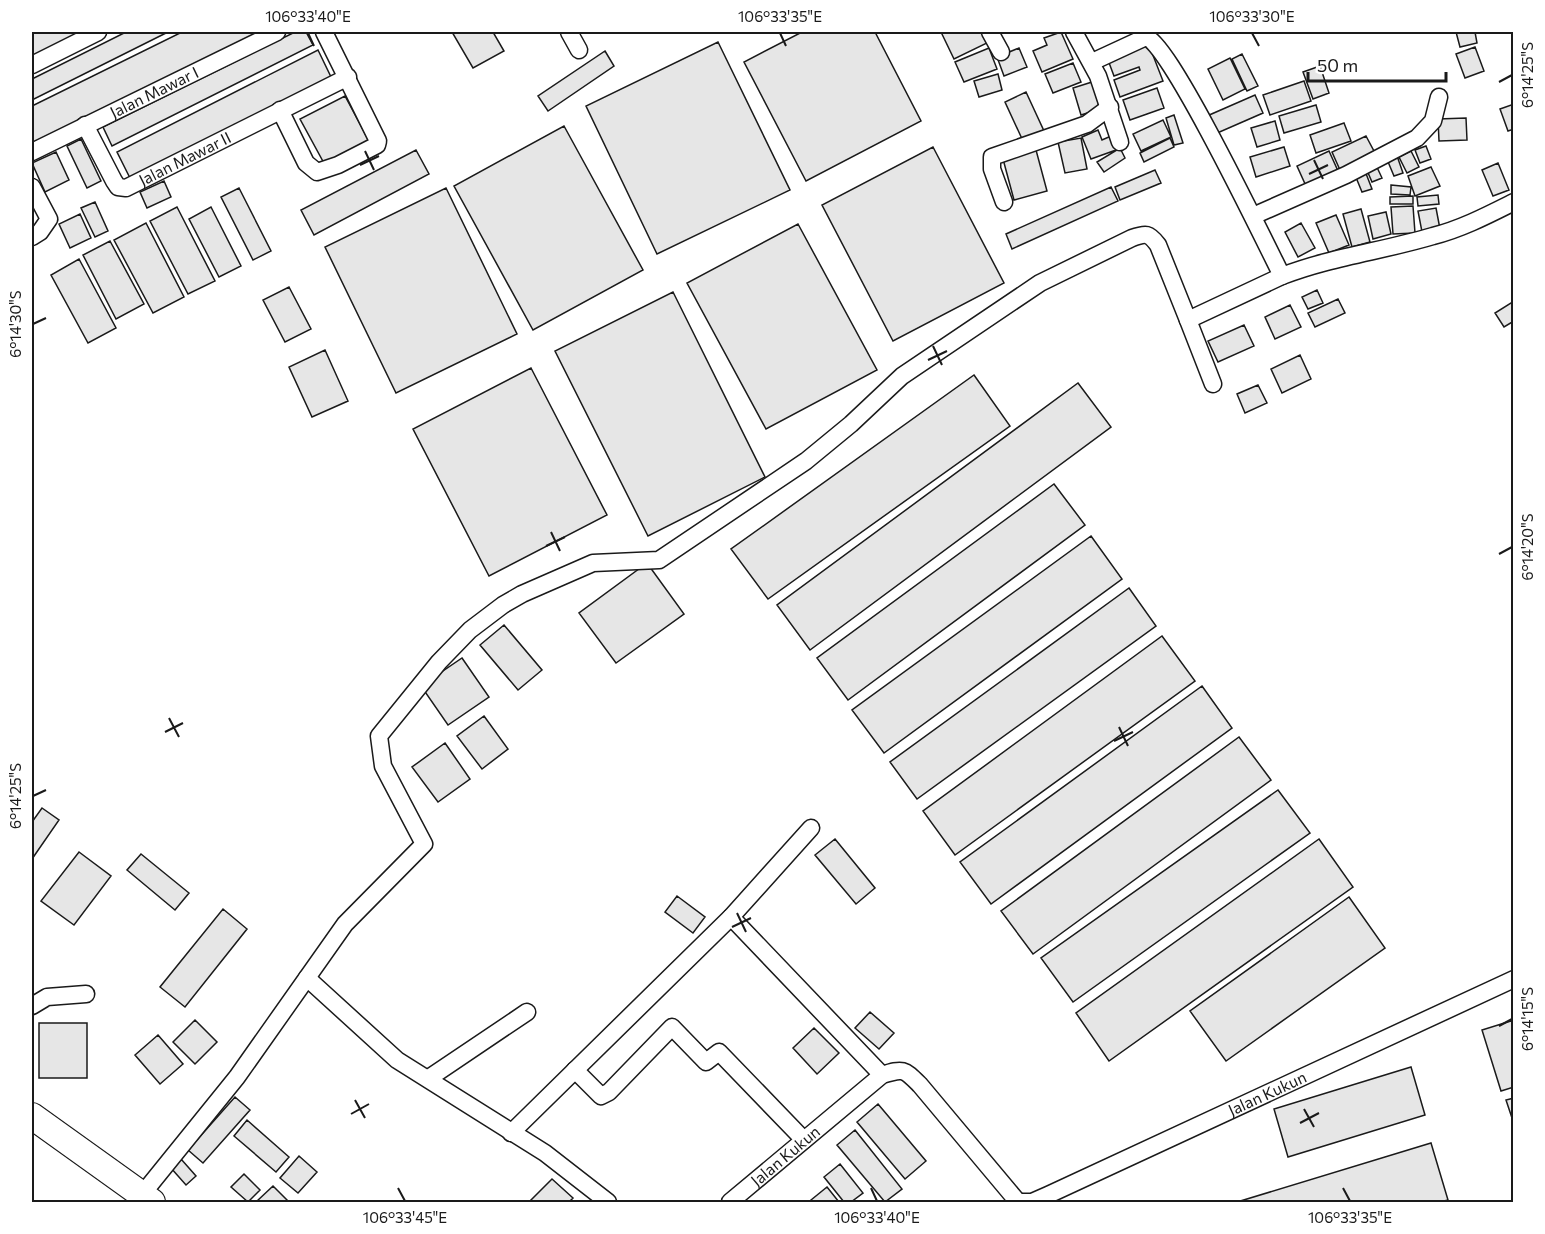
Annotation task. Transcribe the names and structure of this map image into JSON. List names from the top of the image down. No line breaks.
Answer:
{"streets":{"street":["Jalan Mawar I","Jalan Mawar II","Jalan Kukun"]},"crossings":[["Jalan Mawar I","Jalan Mawar II"]],"scale_bar":"50 m","coordinates":["106°33'40\"E","106°33'35\"E","106°33'30\"E","6°14'25\"S","6°14'30\"S","6°14'20\"S","6°14'15\"S","106°33'45\"E"]}
